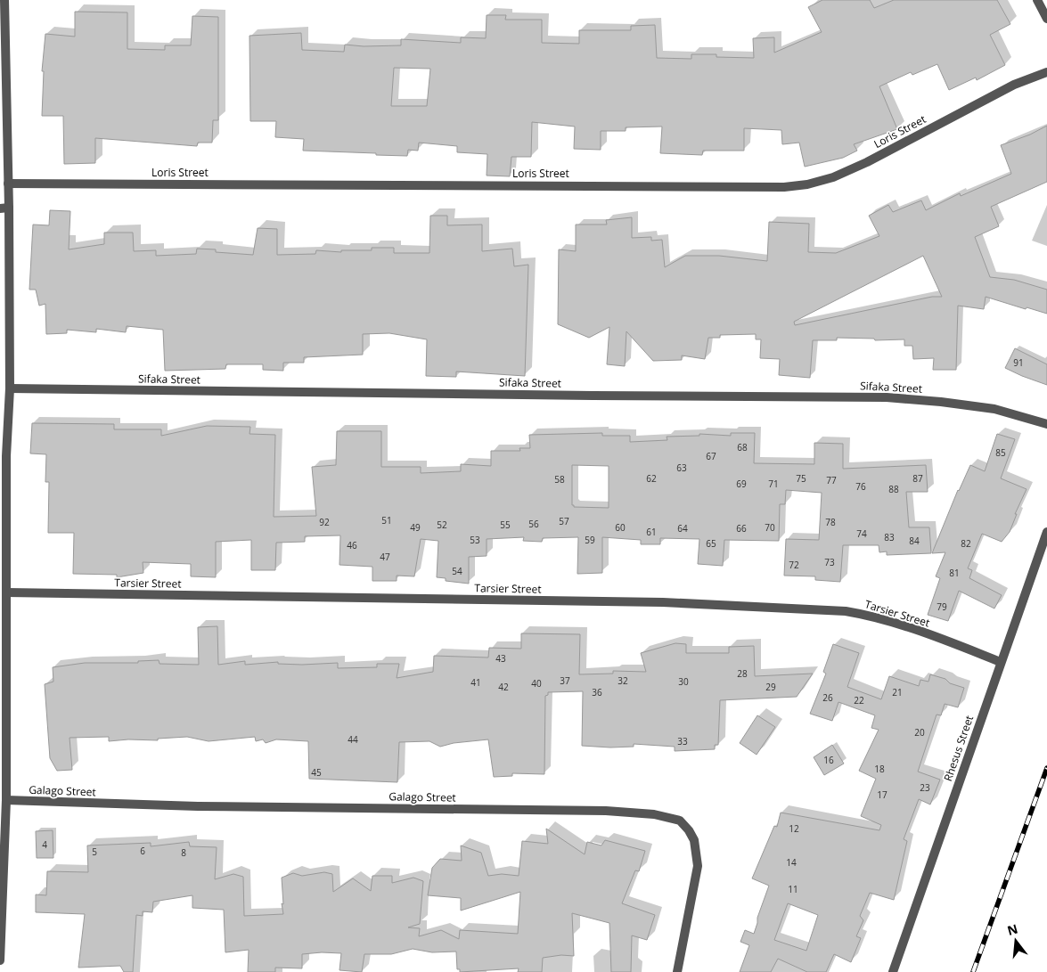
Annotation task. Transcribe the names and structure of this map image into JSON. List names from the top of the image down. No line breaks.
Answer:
{"streets":{"street":["Loris Street","Sifaka Street","Tarsier Street","Rhesus Street","Galago Street"]},"crossings":[["Tarsier Street","Rhesus Street"]],"house_numbers":["91","68","85","67","63","62","75","87","58","77","69","71","76","88","51","57","92","78","56","52","55","49","60","70","64","66","61","74","83","53","59","84","65","82","46","47","73","72","54","81","79","43","28","37","32","30","41","40","42","29","36","21","26","22","20","44","33","16","18","45","23","17","12","4","6","5","8","14","11"],"north":"top"}
